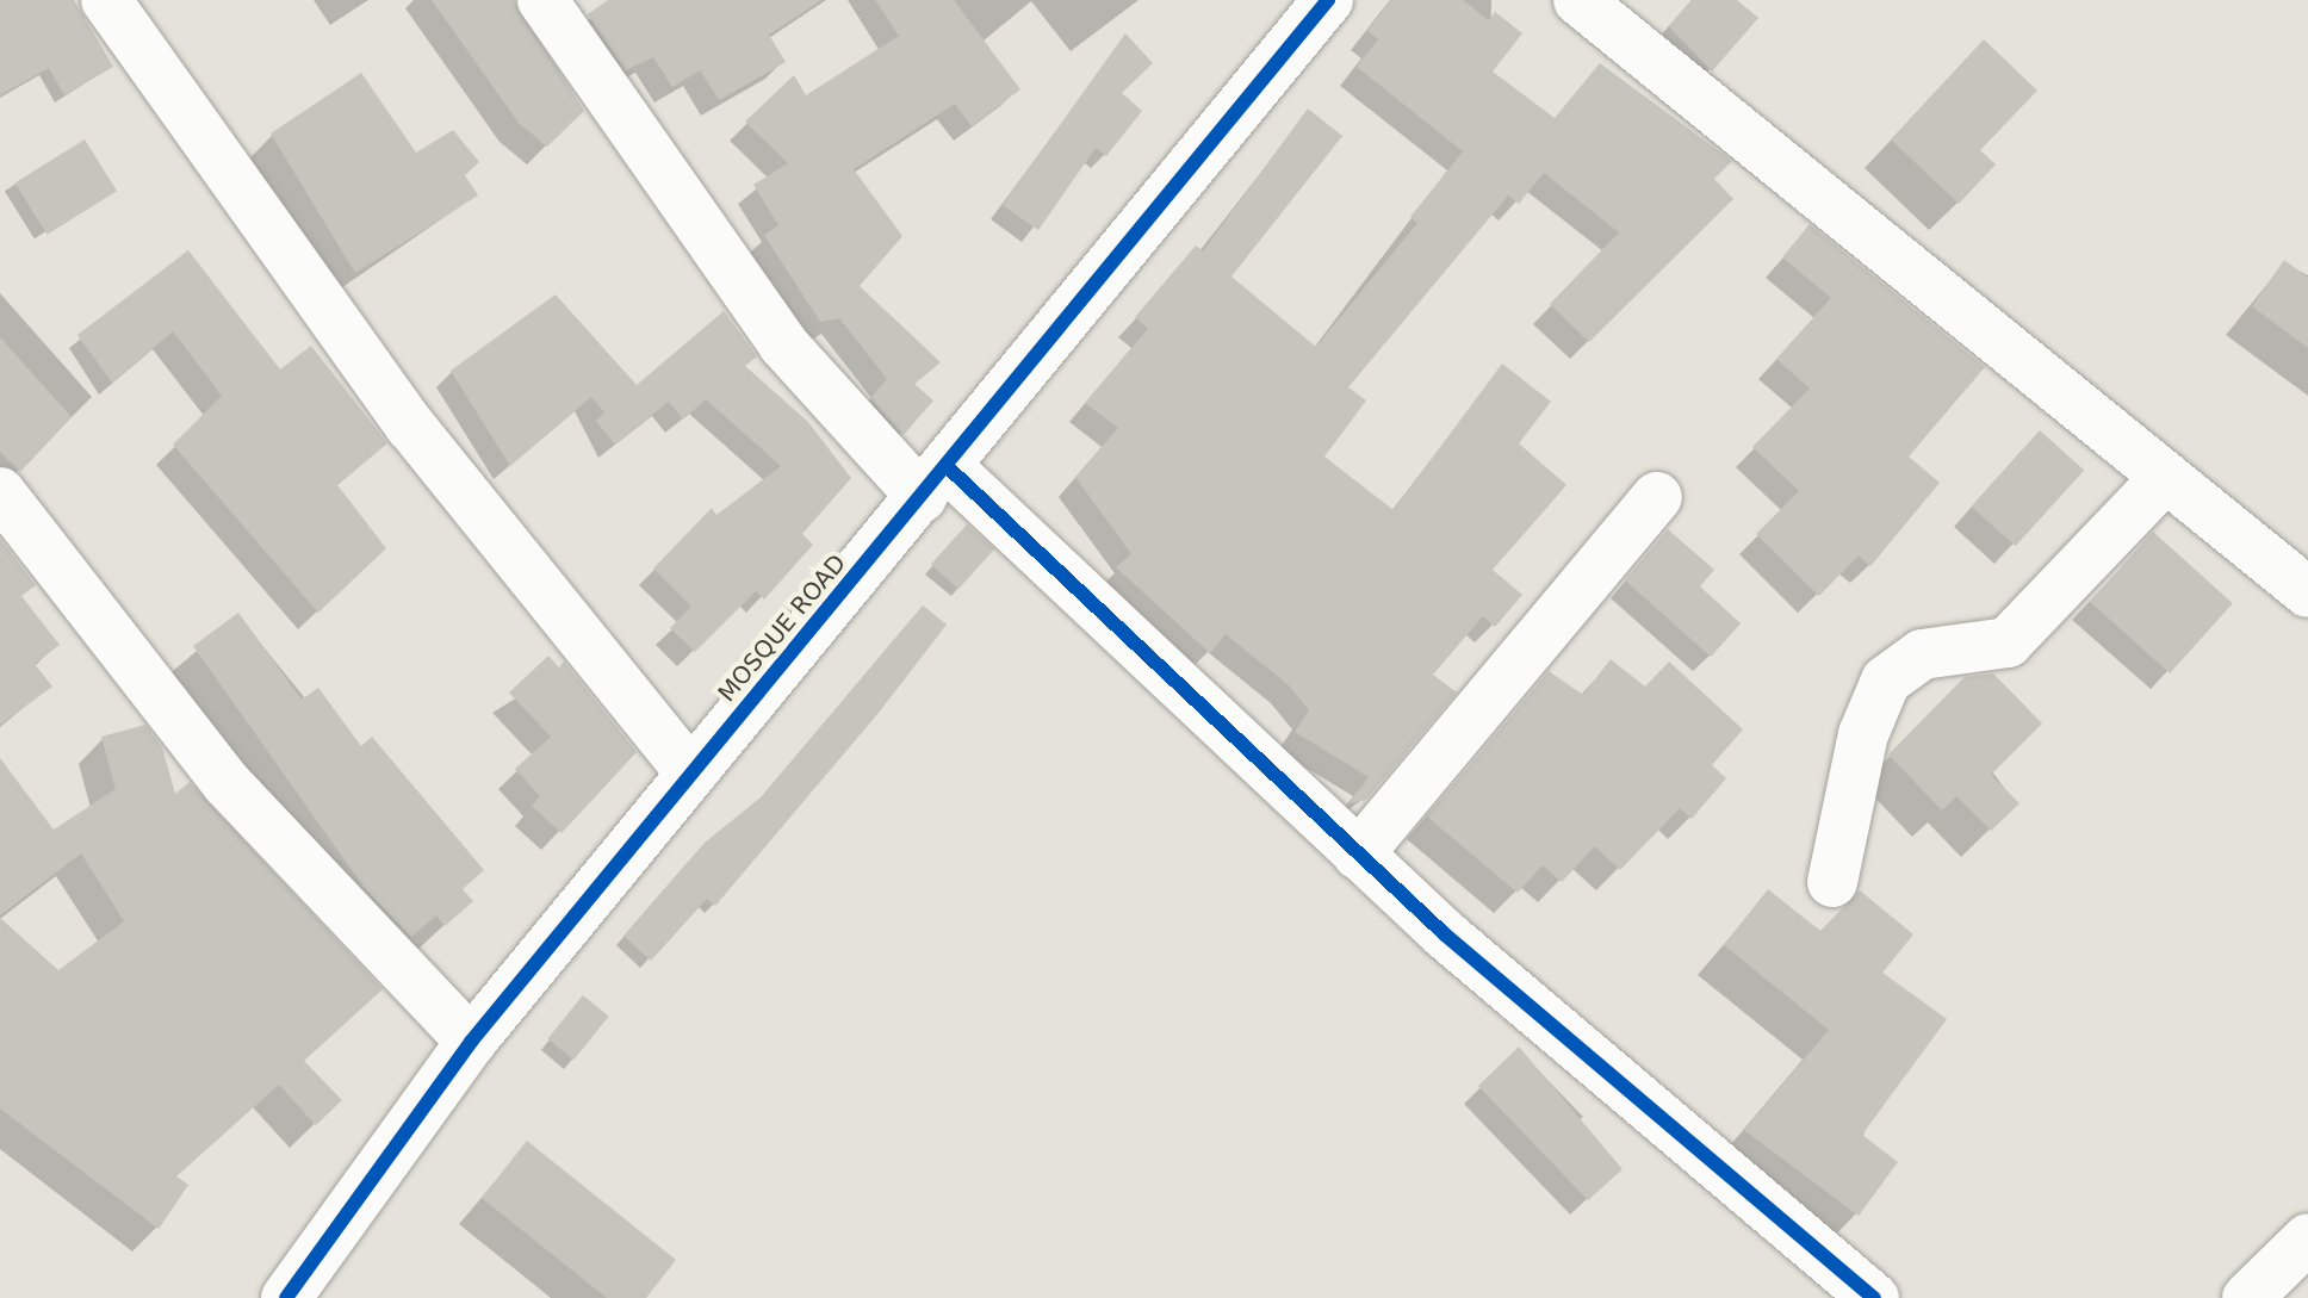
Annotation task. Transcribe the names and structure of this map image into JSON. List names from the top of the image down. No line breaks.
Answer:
{"streets":{"street":["MOSQUE ROAD"]}}
